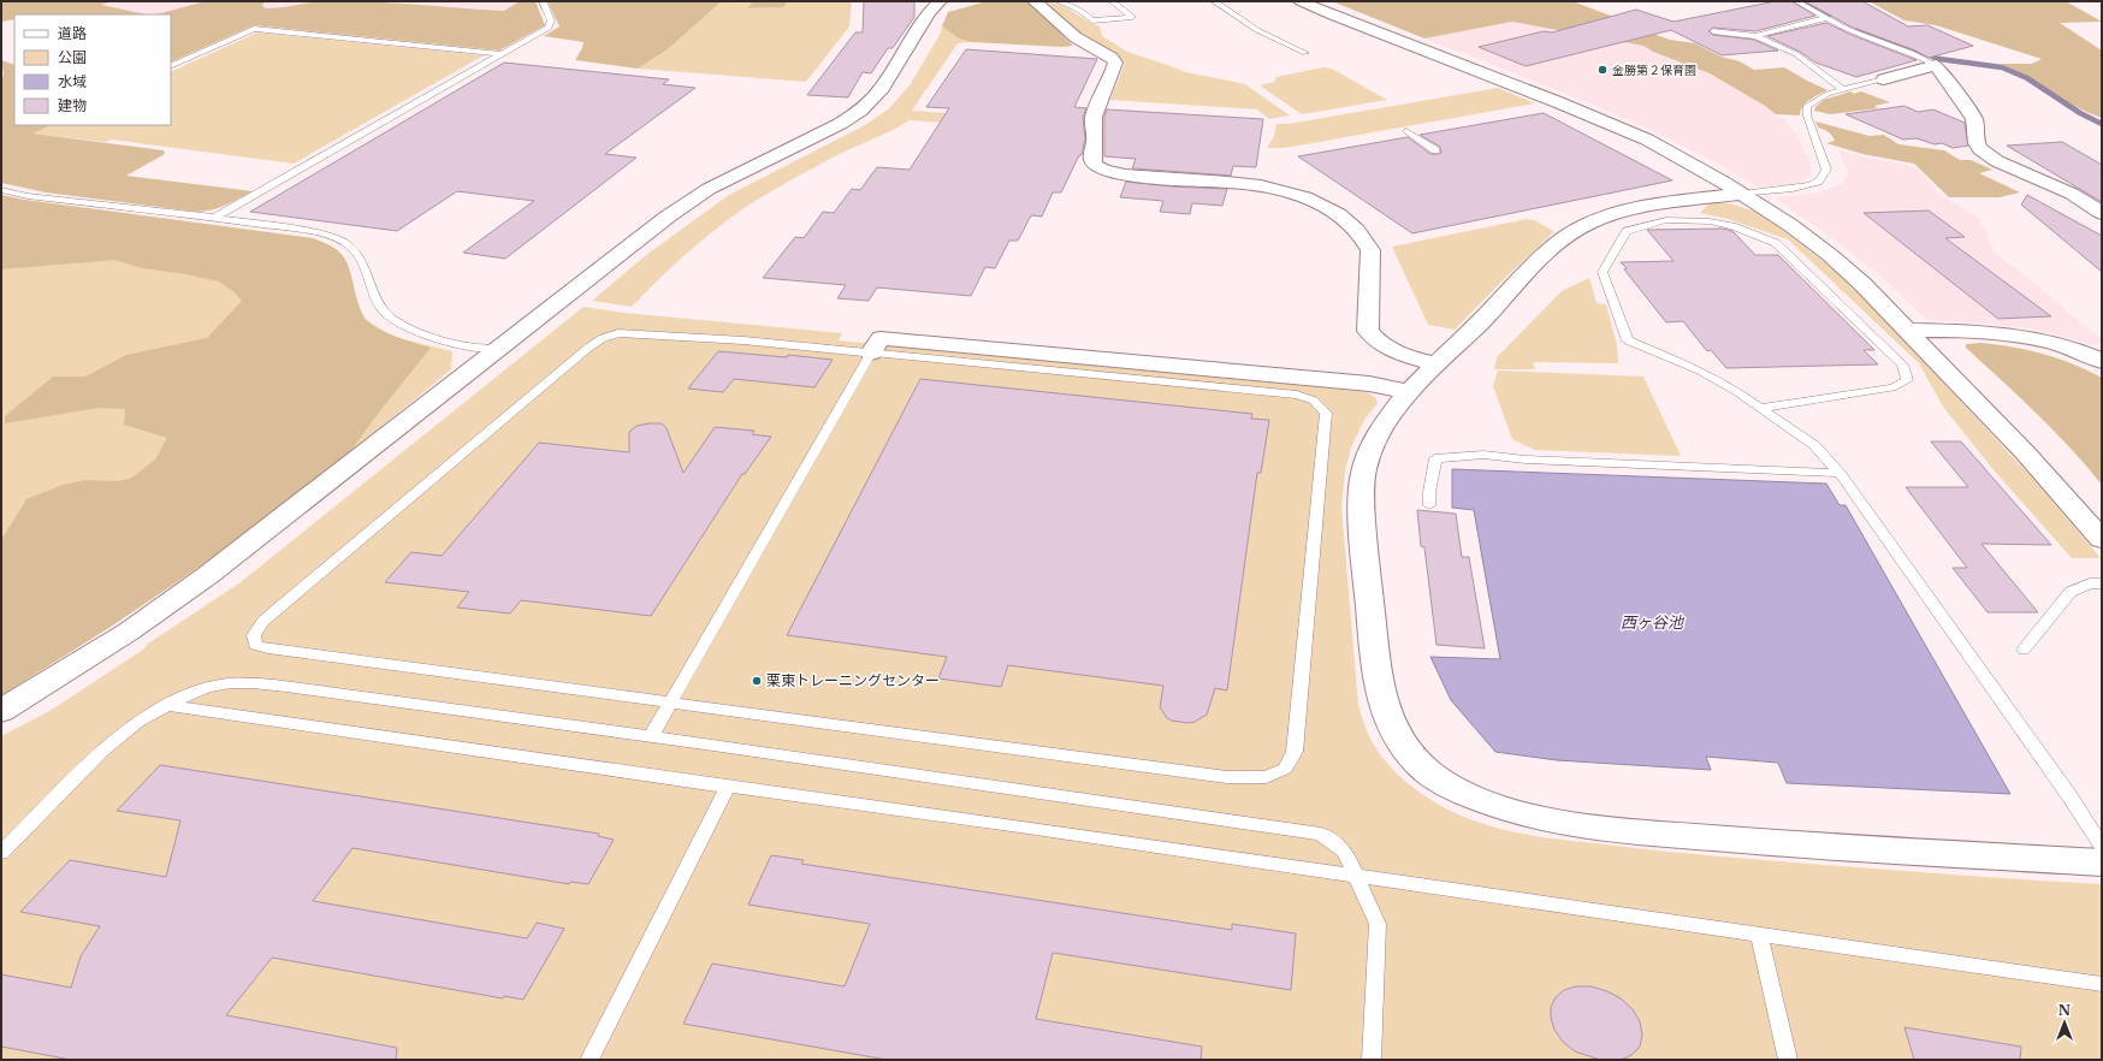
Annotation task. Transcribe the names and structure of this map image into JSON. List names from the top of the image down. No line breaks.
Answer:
{"water":["西ヶ谷池"],"places":["金勝第２保育園","栗東トレーニングセンター"],"legend":["道路","公園","水域","建物"],"north":"top"}
